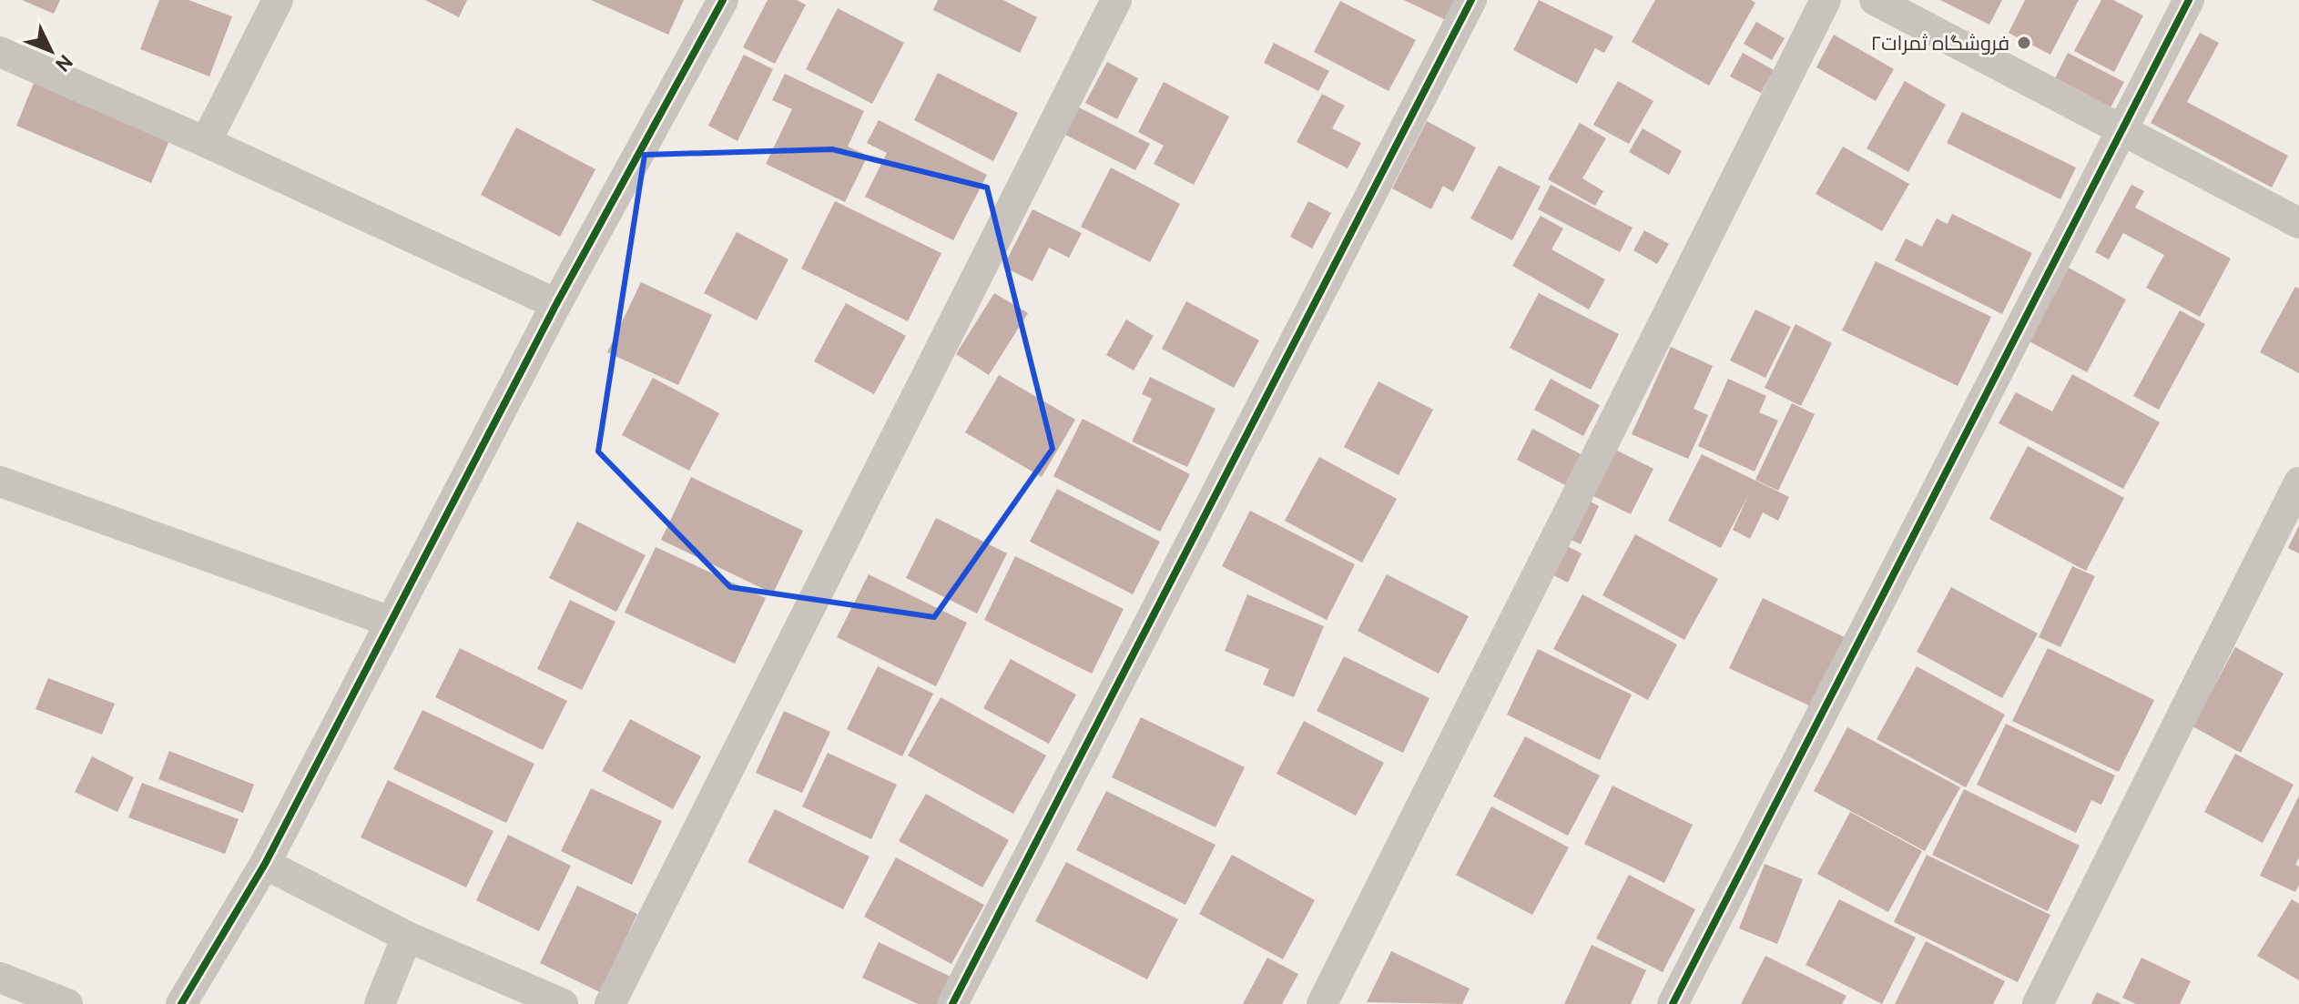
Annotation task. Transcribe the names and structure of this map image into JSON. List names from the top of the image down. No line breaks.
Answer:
{"places":["فروشگاه ثمرات٢"],"north":"bottom right"}
